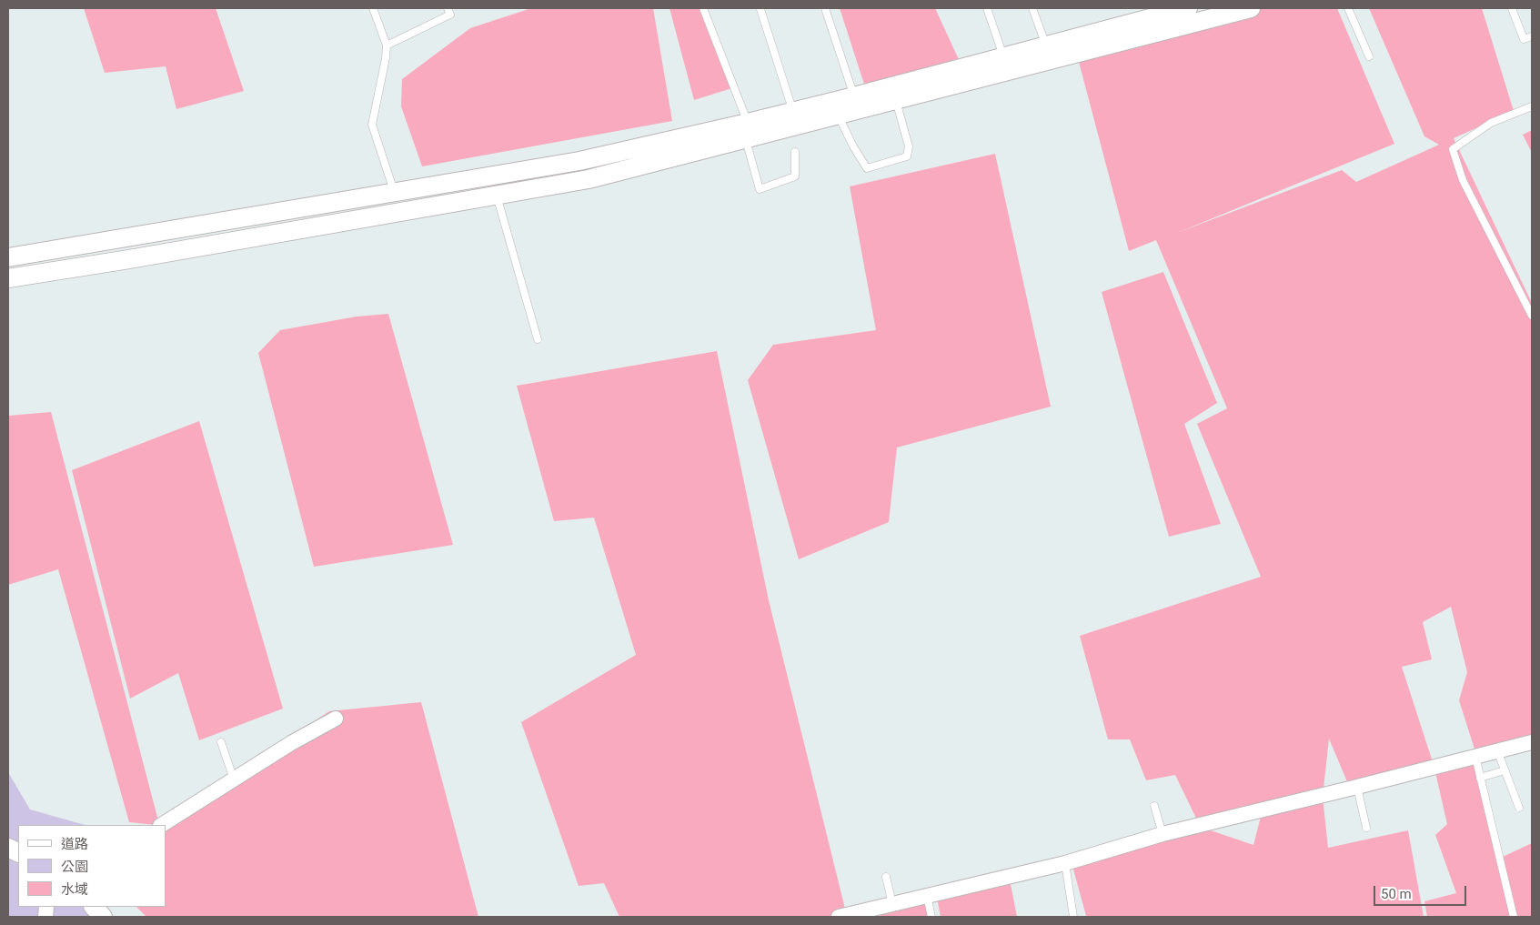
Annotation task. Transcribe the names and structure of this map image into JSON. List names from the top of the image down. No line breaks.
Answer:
{"legend":["道路","公園","水域"],"scale_bar":"50 m"}
